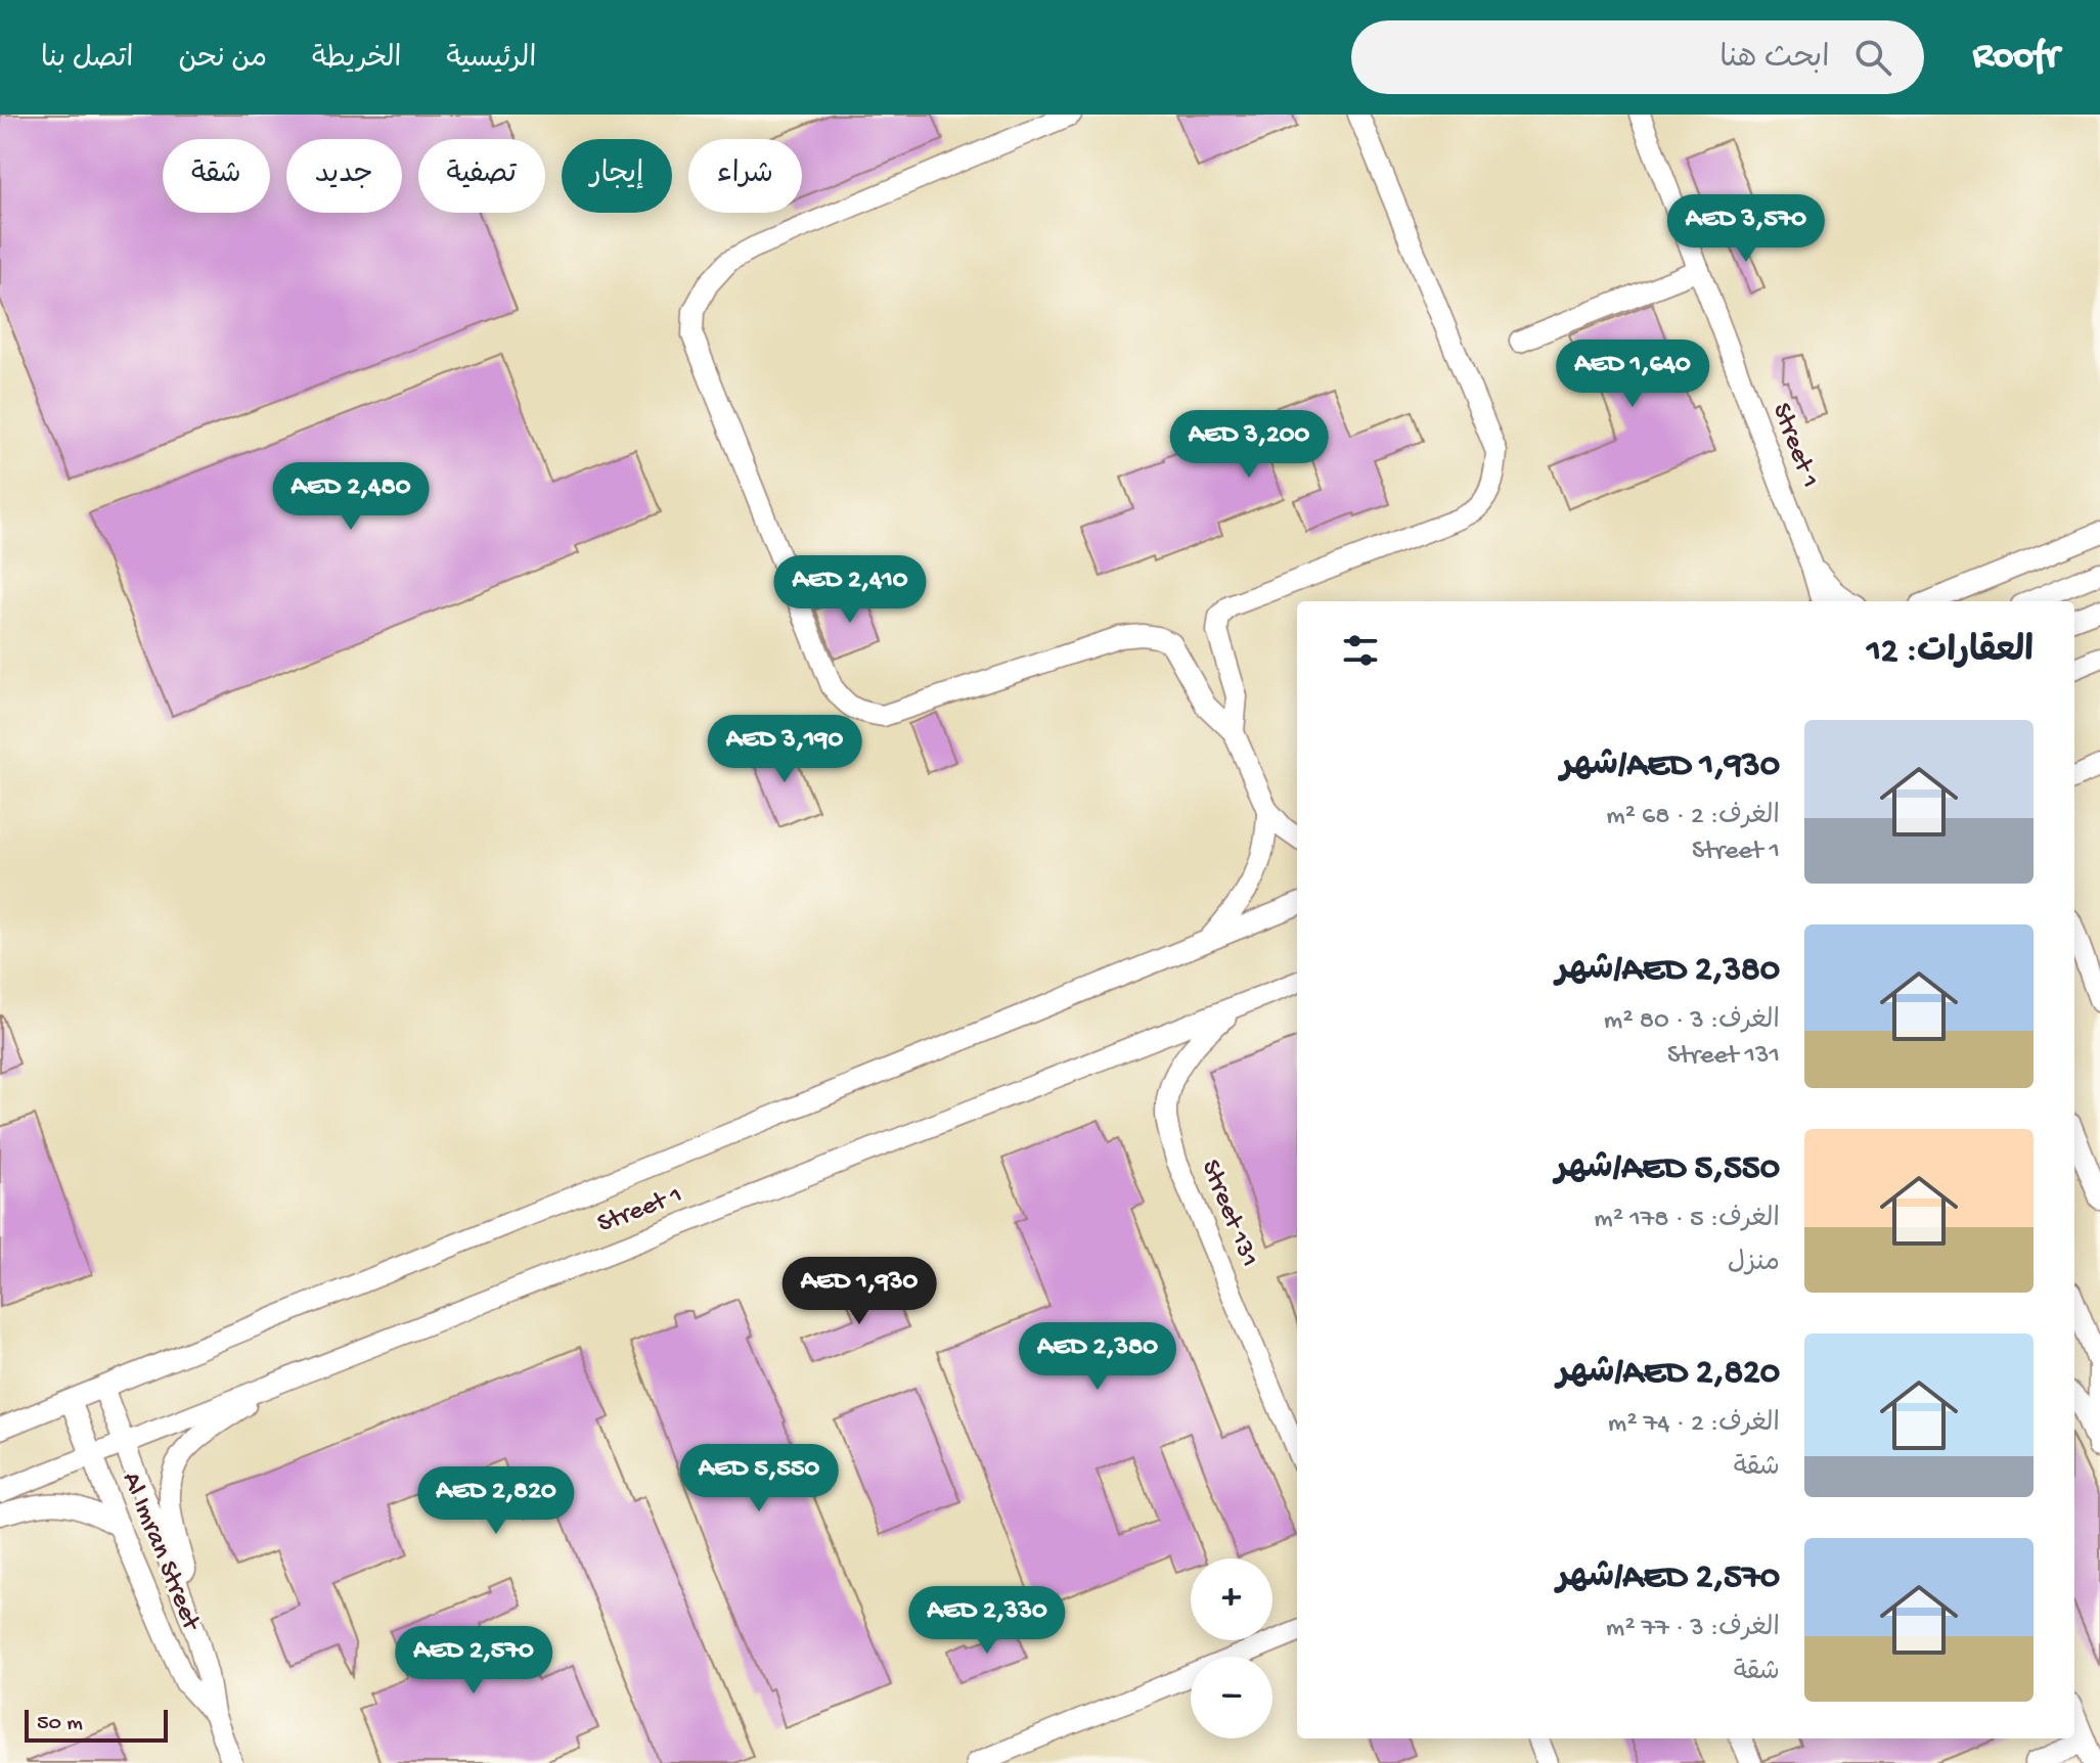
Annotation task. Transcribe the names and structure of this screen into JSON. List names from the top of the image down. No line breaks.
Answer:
{"streets":{"street":["Street 1","Street 131","Al Imran Street"]},"crossings":[["Street 1","Street 131"],["Street 1","Al Imran Street"]],"scale_bar":"50 m","page":{"header":"Roofr","search":"ابحث هنا","nav":["الرئيسية","الخريطة","من نحن","اتصل بنا"],"chip":["شراء","إيجار","تصفية","جديد","شقة"],"price":["AED 3,570","AED 1,640","AED 3,200","AED 2,480","AED 2,410","AED 3,190","AED 1,930","AED 2,380","AED 5,550","AED 2,820","AED 2,330","AED 2,570"],"heading":"العقارات: 12","list":[{"name":"AED 1,930/شهر","note":"الغرف: 2 · 68 m² · Street 1"},{"name":"AED 2,380/شهر","note":"الغرف: 3 · 80 m² · Street 131"},{"name":"AED 5,550/شهر","note":"الغرف: 5 · 178 m² · منزل"},{"name":"AED 2,820/شهر","note":"الغرف: 2 · 74 m² · شقة"},{"name":"AED 2,570/شهر","note":"الغرف: 3 · 77 m² · شقة"}],"map_buttons":["+","−"],"scale":"50 m"}}
